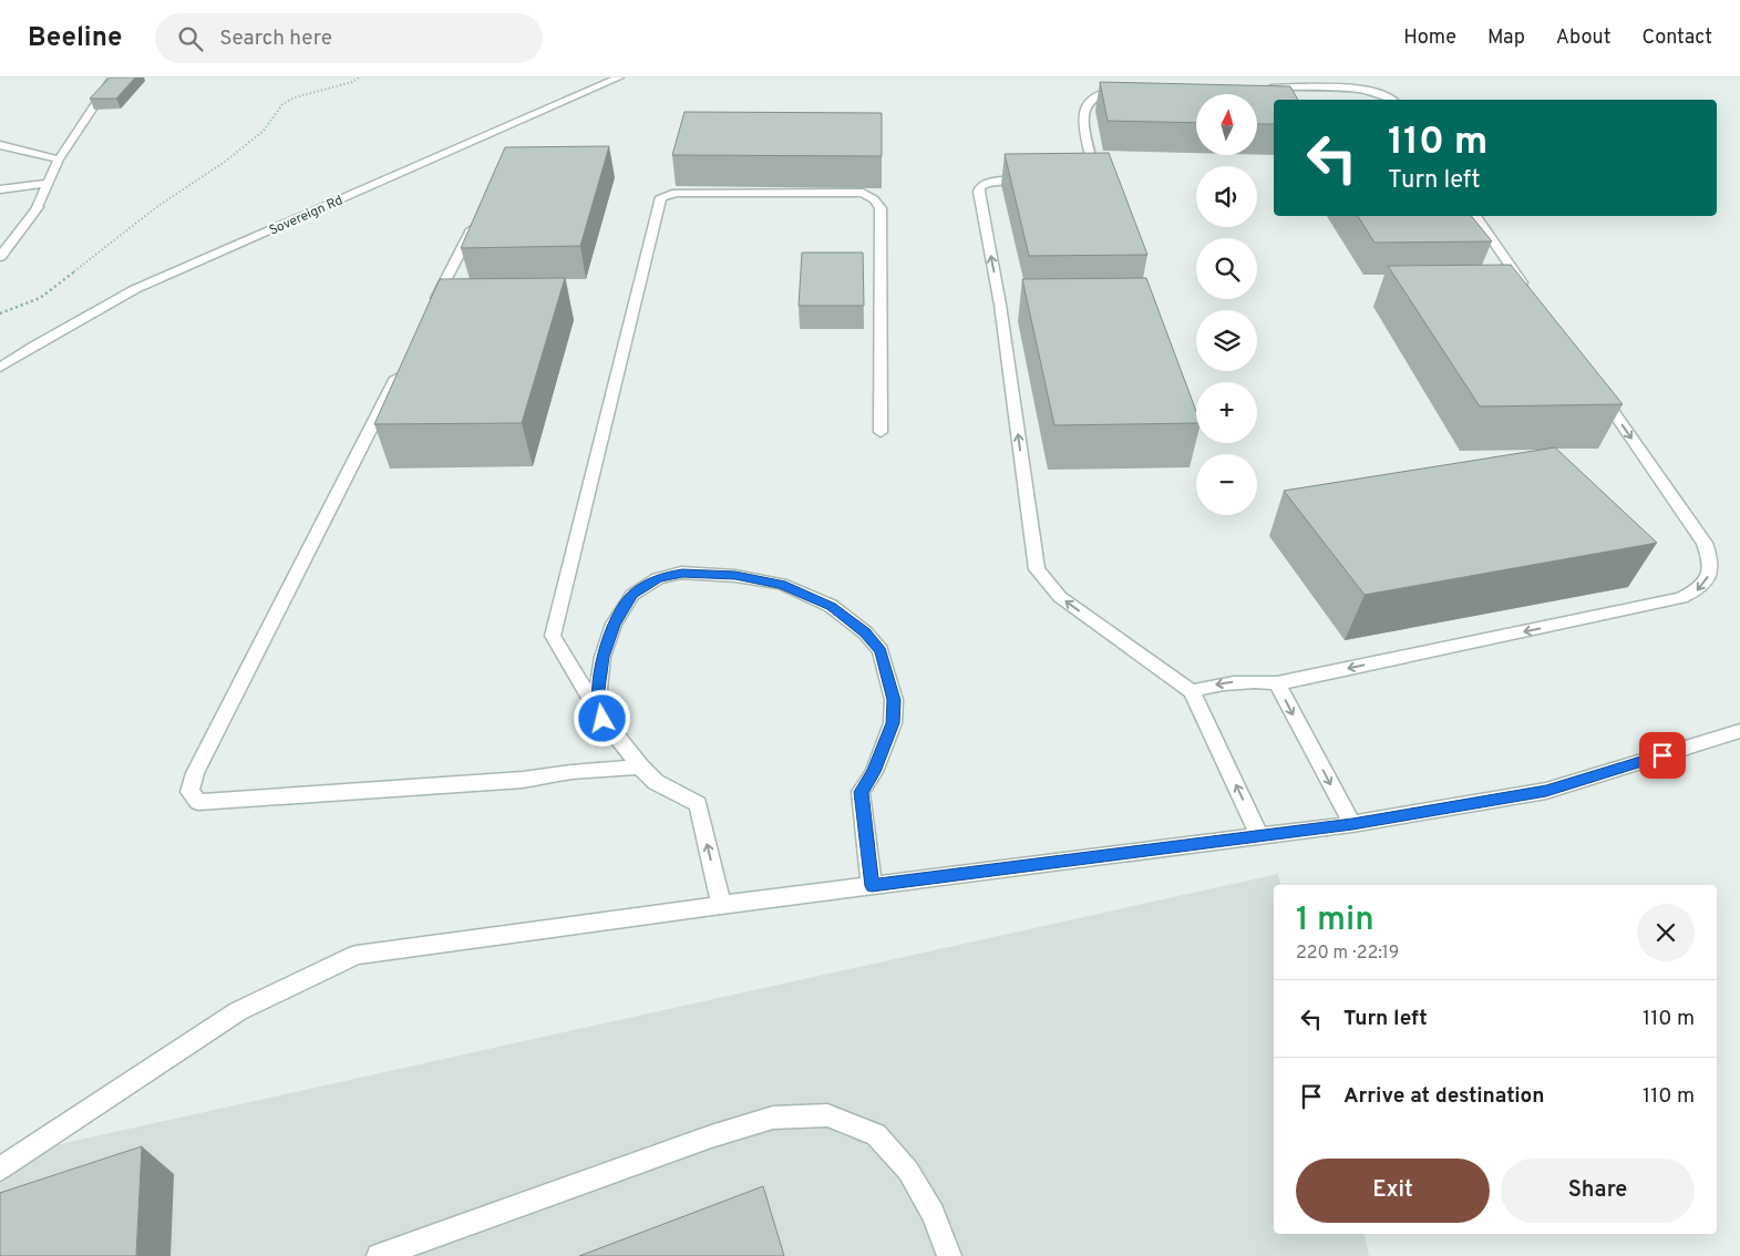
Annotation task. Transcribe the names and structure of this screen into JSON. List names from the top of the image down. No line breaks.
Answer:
{"streets":{"street":["Sovereign Rd"]},"north":"top","page":{"header":"Beeline","search":"Search here","nav":["Home","Map","About","Contact"],"map_buttons":["+","−"],"turn":["110 m","Turn left"],"heading":["1 min","220 m · 22:19"],"list":[{"name":"Turn left","value":"110 m"},{"name":"Arrive at destination","value":"110 m"}],"buttons":["Exit","Share"]}}
